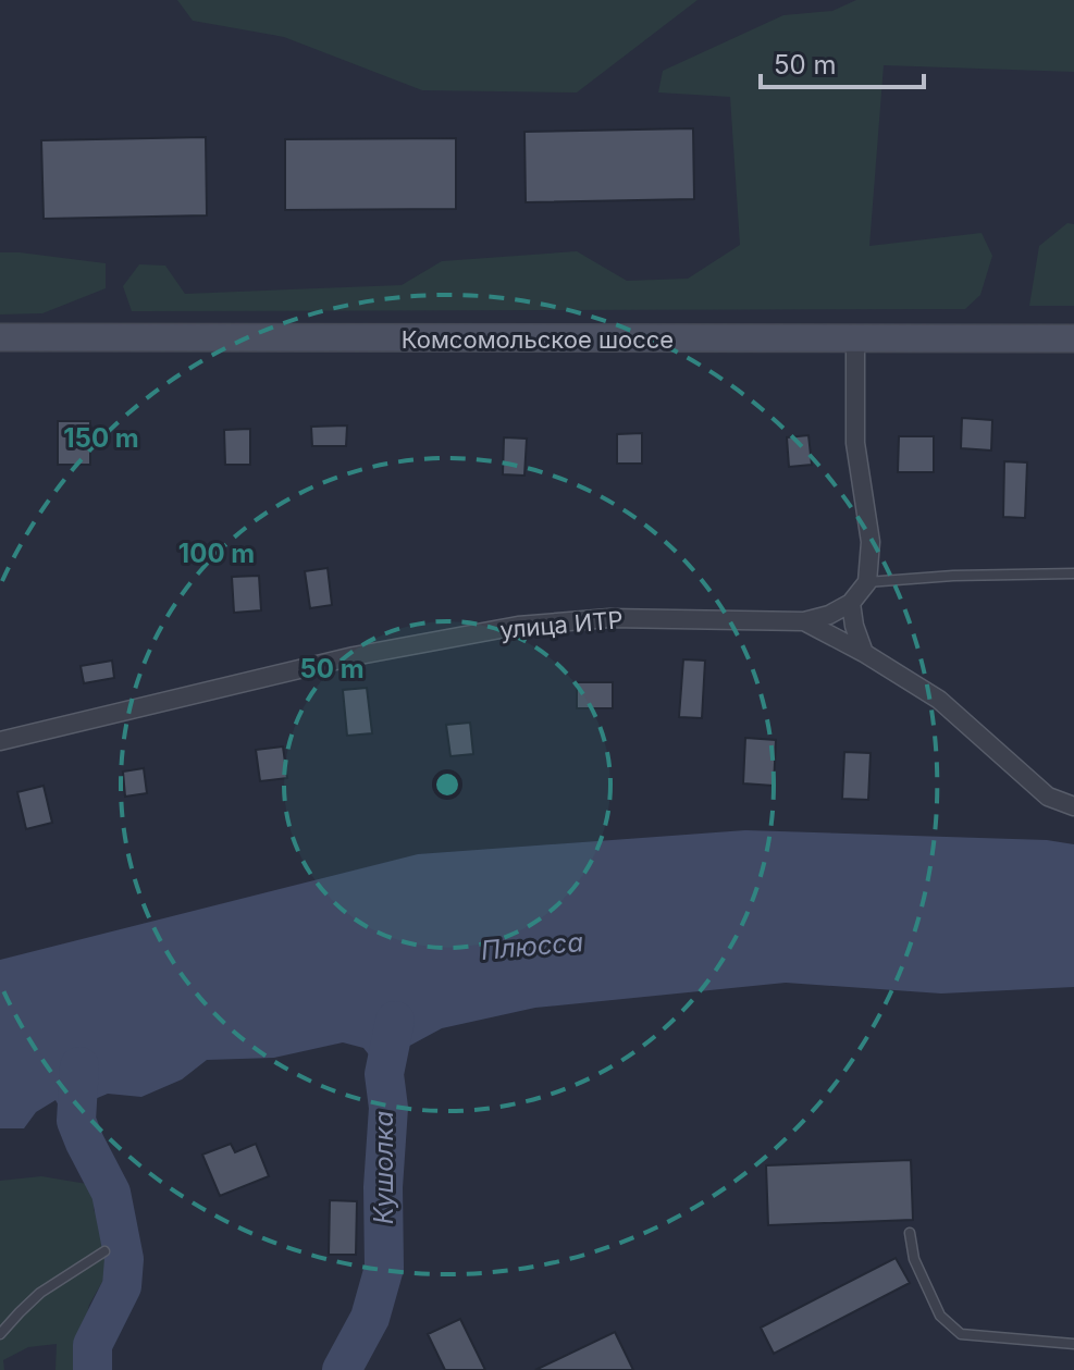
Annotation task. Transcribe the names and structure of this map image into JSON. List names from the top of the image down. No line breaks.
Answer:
{"streets":{"main road":["Комсомольское шоссе"],"street":["улица ИТР"]},"water":["Плюсса","Кушолка"],"scale_bar":"50 m","rings":["150 m","100 m","50 m"]}
